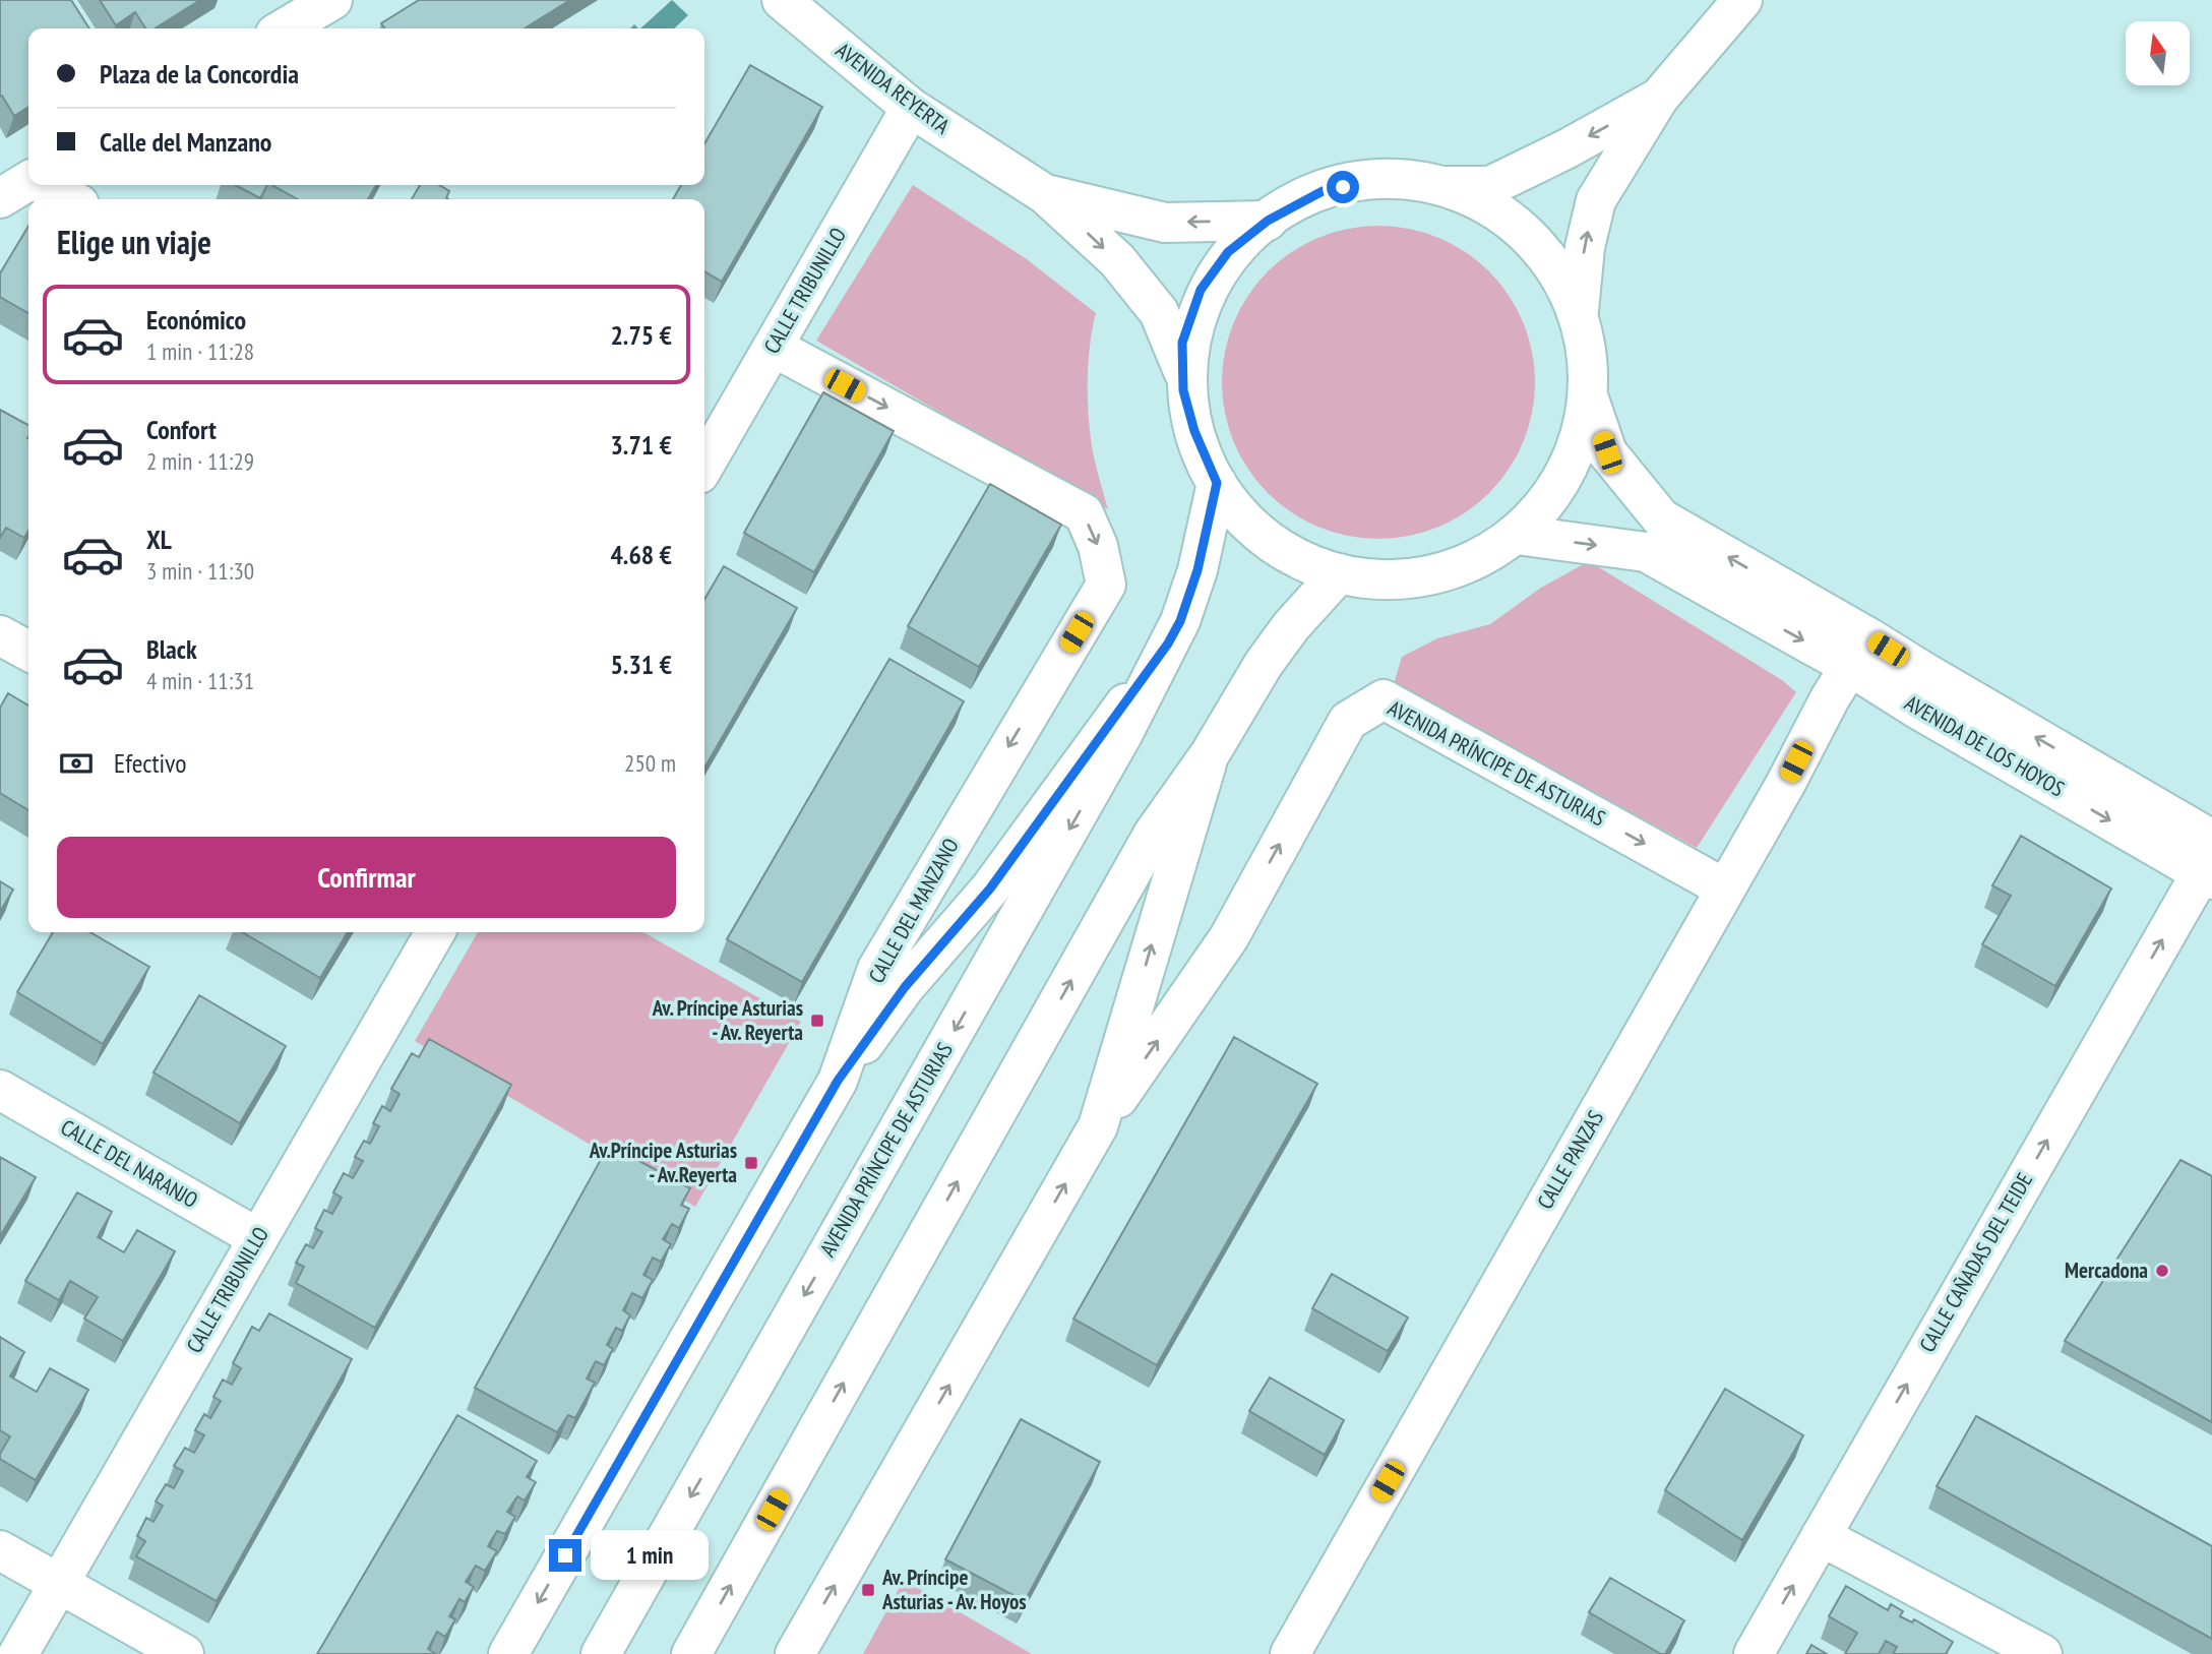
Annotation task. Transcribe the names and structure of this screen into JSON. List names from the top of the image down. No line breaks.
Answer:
{"streets":{"street":["AVENIDA REYERTA","CALLE TRIBUNILLO","AVENIDA DE LOS HOYOS","AVENIDA PRÍNCIPE DE ASTURIAS","CALLE DEL MANZANO","CALLE PANZAS","CALLE DEL NARANJO","CALLE CAÑADAS DEL TEIDE"]},"crossings":[["AVENIDA REYERTA","CALLE TRIBUNILLO"],["CALLE TRIBUNILLO","CALLE DEL MANZANO"],["CALLE TRIBUNILLO","CALLE DEL NARANJO"],["AVENIDA DE LOS HOYOS","CALLE PANZAS"],["AVENIDA DE LOS HOYOS","CALLE CAÑADAS DEL TEIDE"],["AVENIDA PRÍNCIPE DE ASTURIAS","CALLE DEL MANZANO"],["AVENIDA PRÍNCIPE DE ASTURIAS","CALLE PANZAS"]],"one_way":["CALLE DEL MANZANO","CALLE CAÑADAS DEL TEIDE"],"places":{"transit":["Av. Príncipe Asturias - Av. Reyerta","Av.Príncipe Asturias - Av.Reyerta","Av. Príncipe Asturias - Av. Hoyos"],"other":["Mercadona"]},"north":"top","page":{"banner":["Plaza de la Concordia","Calle del Manzano"],"heading":"Elige un viaje","list":[{"name":"Económico","note":"1 min · 11:28","value":"2.75 €"},{"name":"Confort","note":"2 min · 11:29","value":"3.71 €"},{"name":"XL","note":"3 min · 11:30","value":"4.68 €"},{"name":"Black","note":"4 min · 11:31","value":"5.31 €"}],"pay":["Efectivo","250 m"],"buttons":"Confirmar","bubble":"1 min"}}
